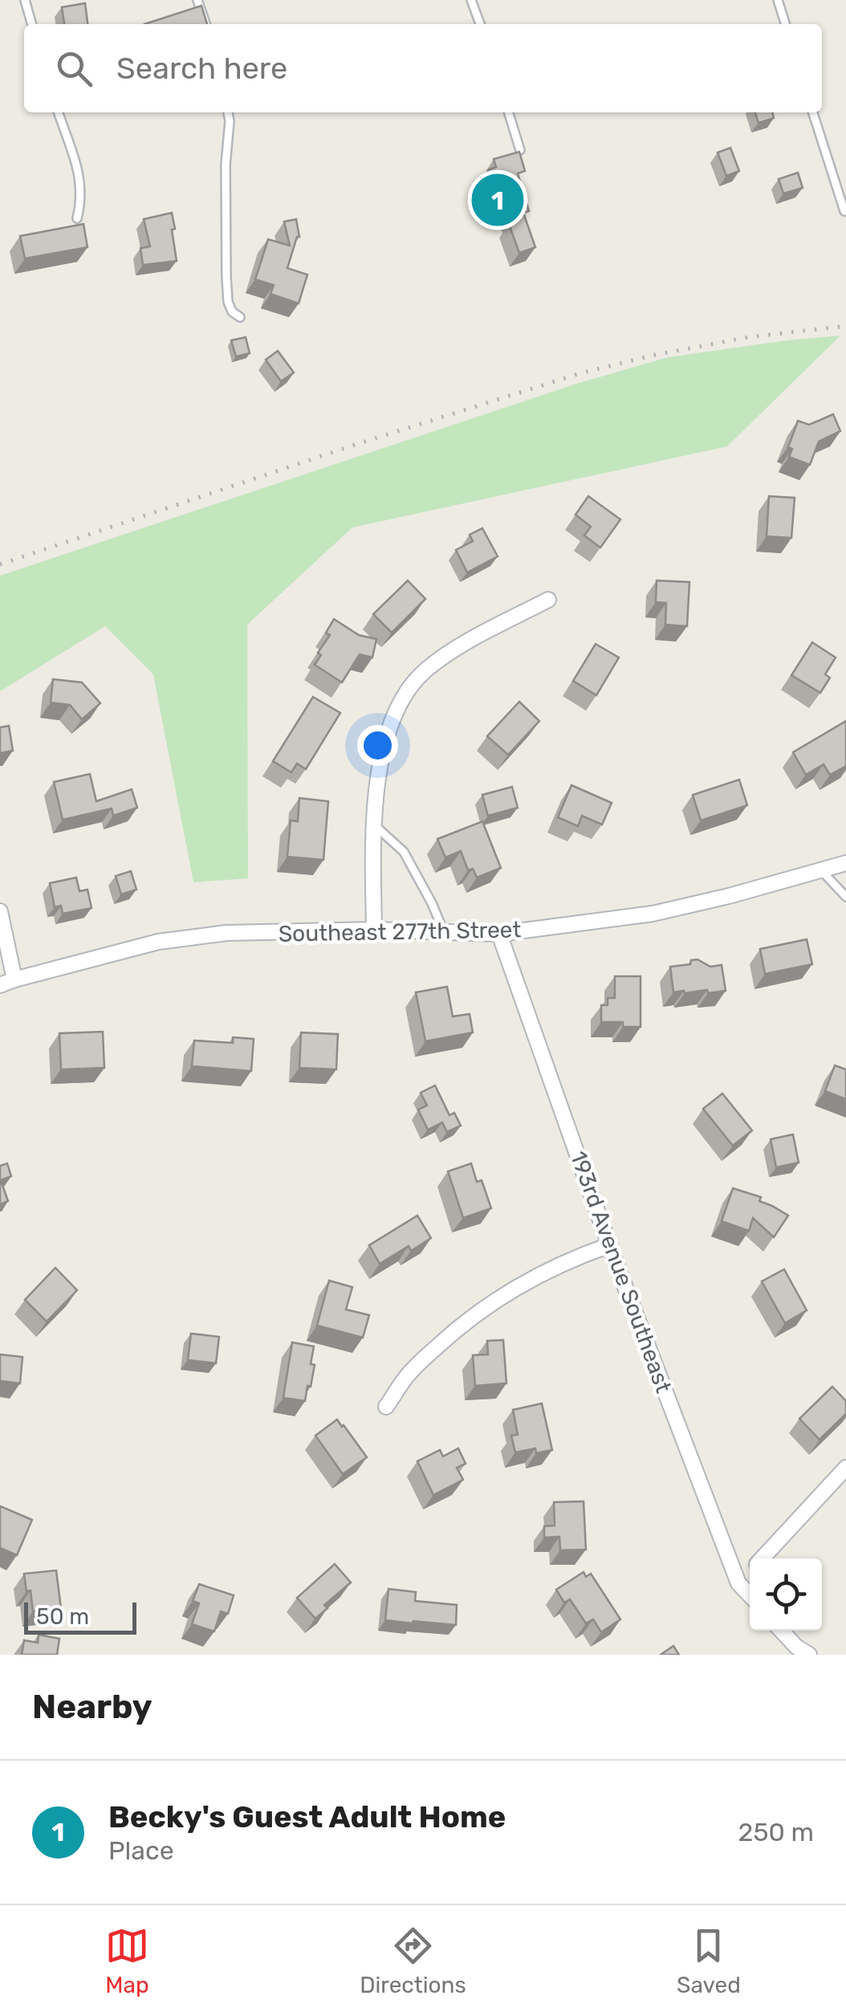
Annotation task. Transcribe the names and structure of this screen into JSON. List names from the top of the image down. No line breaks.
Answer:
{"streets":{"street":["Southeast 277th Street","193rd Avenue Southeast"]},"crossings":[["Southeast 277th Street","193rd Avenue Southeast"]],"scale_bar":"50 m","page":{"search":"Search here","pins":"1","scale":"50 m","heading":"Nearby","list":[{"mark":"1","name":"Becky's Guest Adult Home","note":"Place","value":"250 m"}],"nav":["Map","Directions","Saved"]}}
